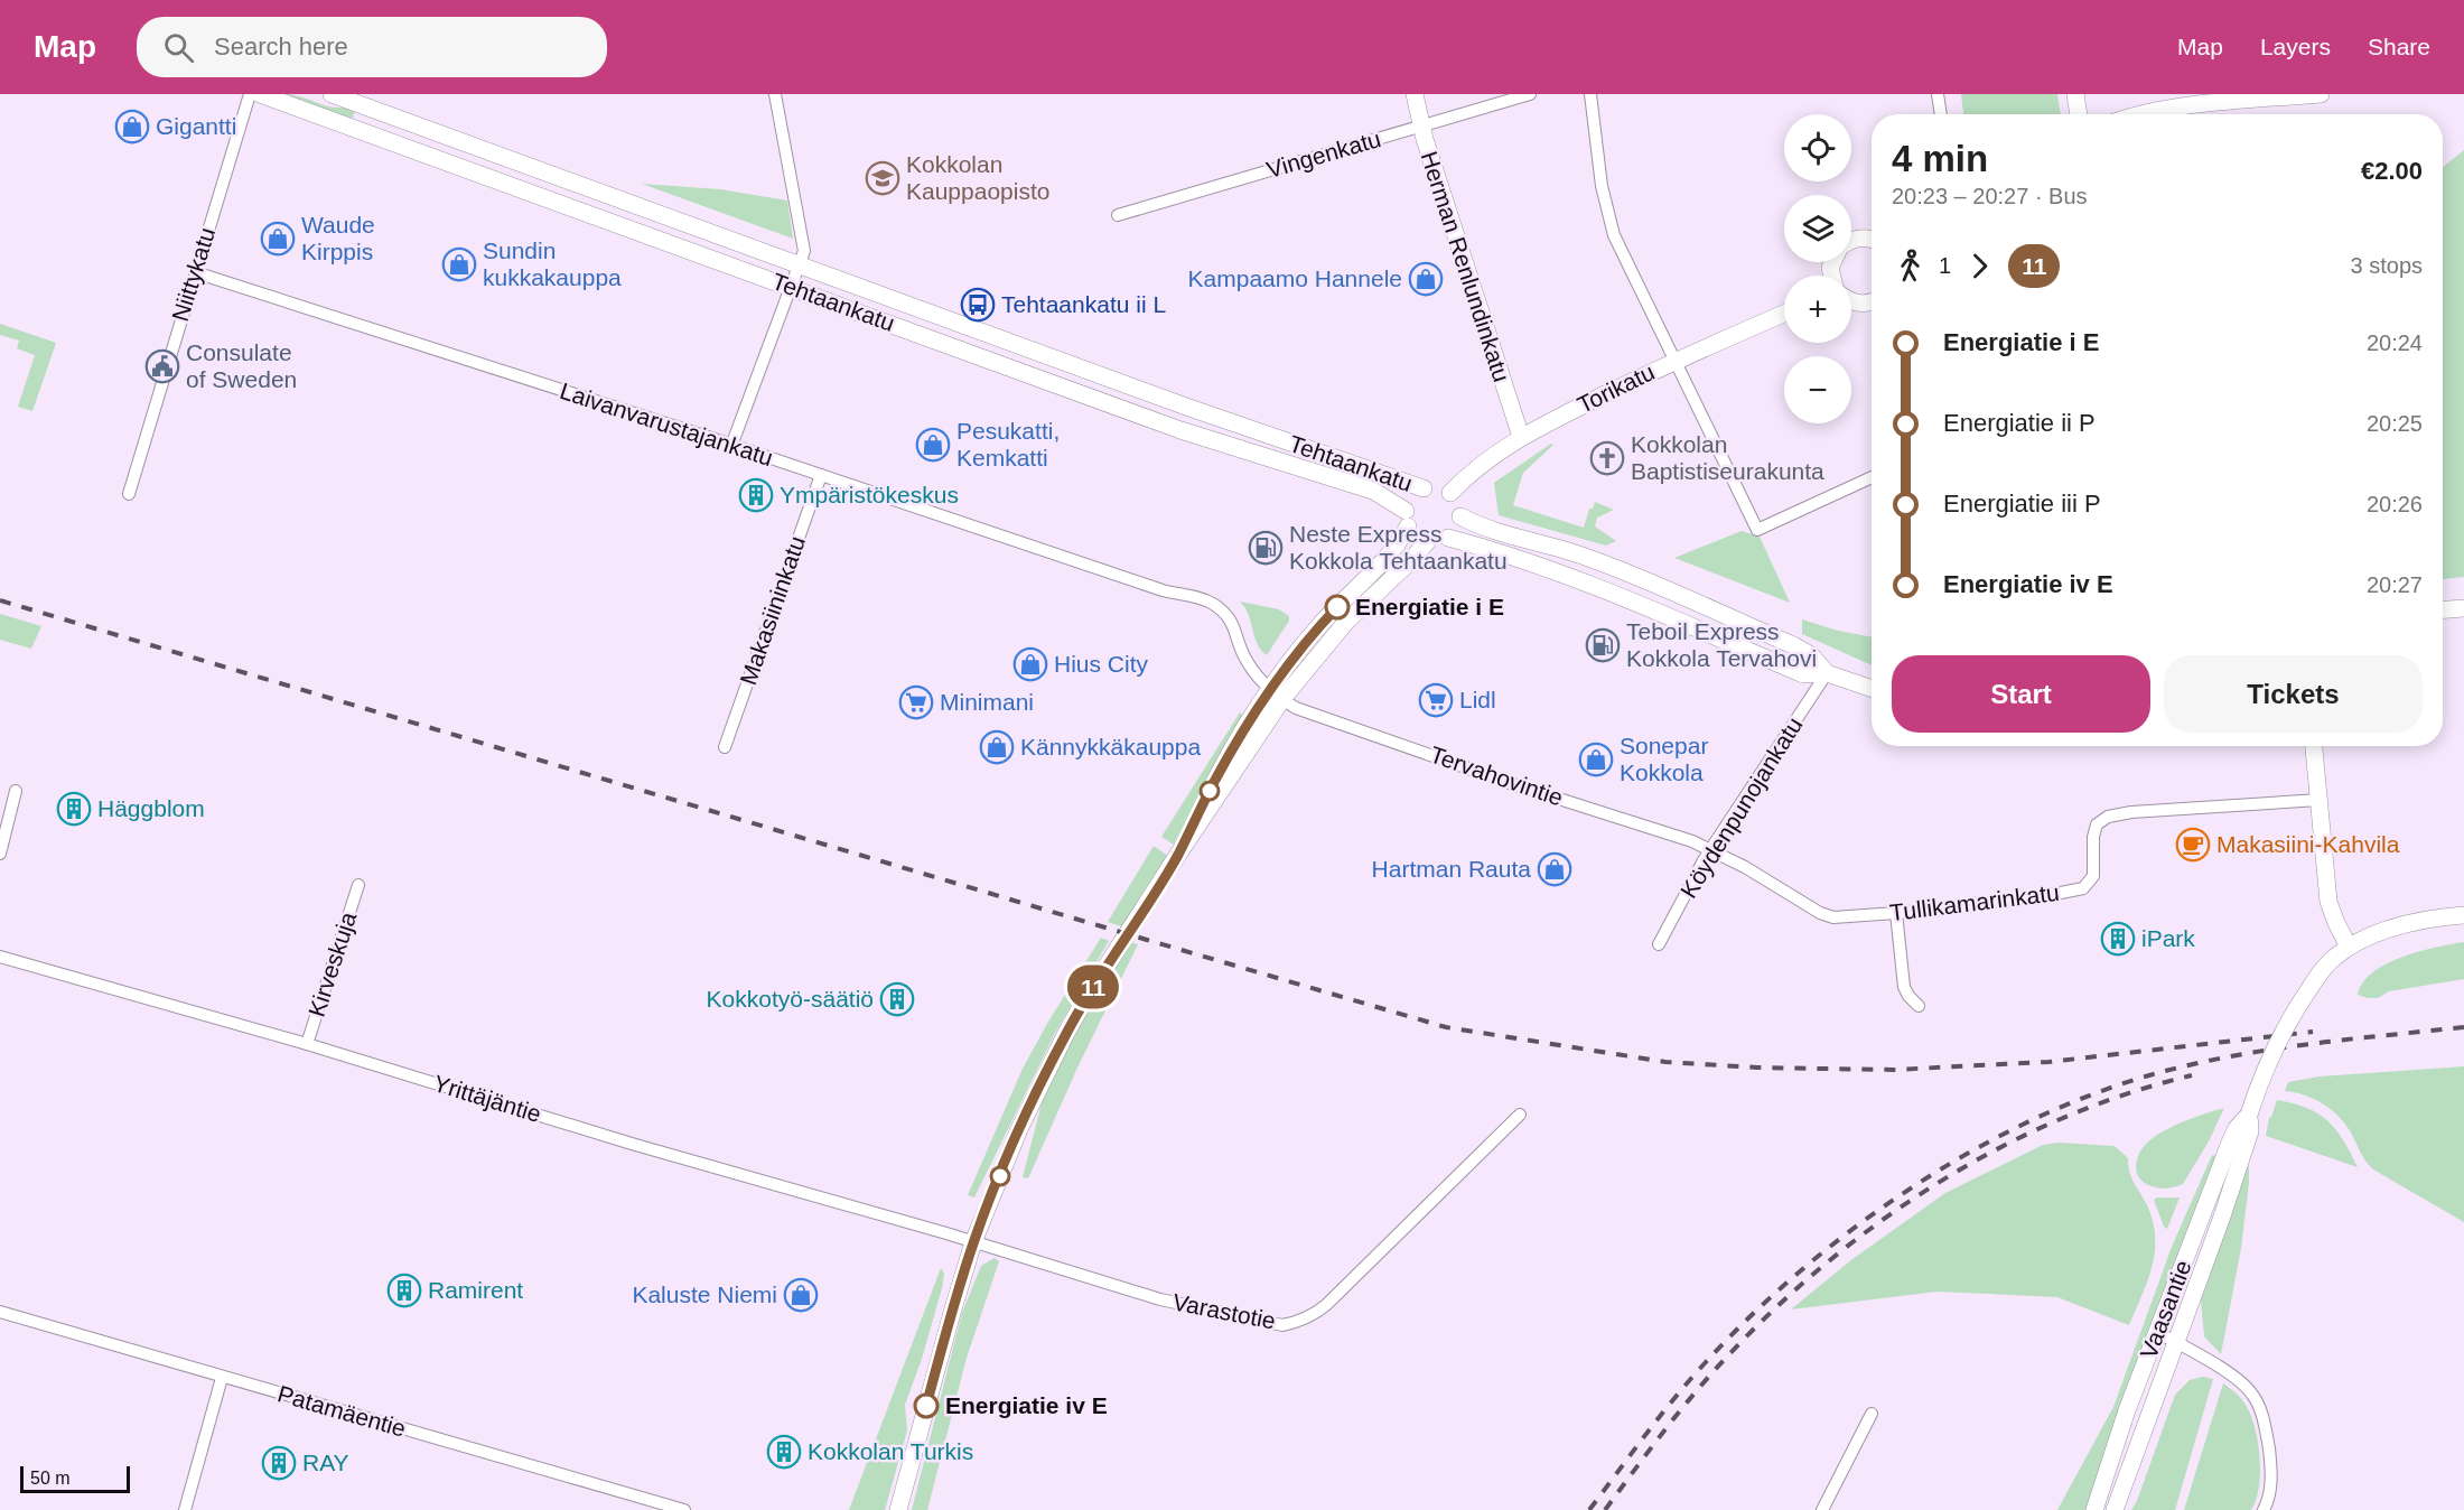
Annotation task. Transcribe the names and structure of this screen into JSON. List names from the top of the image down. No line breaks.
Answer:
{"streets":{"main road":["Herman Renlundinkatu","Tehtaankatu","Torikatu","Vaasantie"],"street":["Vingenkatu","Niittykatu","Laivanvarustajankatu","Makasiininkatu","Tervahovintie","Köydenpunojankatu","Tullikamarinkatu","Kirveskuja","Yrittäjäntie","Varastotie","Patamäentie"]},"crossings":[["Vingenkatu","Herman Renlundinkatu"],["Herman Renlundinkatu","Torikatu"],["Niittykatu","Laivanvarustajankatu"],["Tehtaankatu","Torikatu"],["Laivanvarustajankatu","Makasiininkatu"],["Laivanvarustajankatu","Tervahovintie"],["Tervahovintie","Köydenpunojankatu"],["Tervahovintie","Tullikamarinkatu"],["Köydenpunojankatu","Tullikamarinkatu"],["Kirveskuja","Yrittäjäntie"],["Yrittäjäntie","Varastotie"]],"places":{"shop":["Gigantti","Waude Kirppis","Sundin kukkakauppa","Kampaamo Hannele","Pesukatti, Kemkatti","Hius City","Kännykkäkauppa","Sonepar Kokkola","Hartman Rauta","Kaluste Niemi"],"school or university":["Kokkolan Kauppaopisto"],"bus stop":["Tehtaankatu ii L"],"public building":["Consulate of Sweden"],"church":["Kokkolan Baptistiseurakunta"],"building":["Ympäristökeskus","Häggblom","iPark","Kokkotyö-säätiö","Ramirent","Kokkolan Turkis","RAY"],"fuel station":["Neste Express Kokkola Tehtaankatu","Teboil Express Kokkola Tervahovi"],"other":["Energiatie i E","Energiatie iv E"],"supermarket":["Lidl","Minimani"],"cafe":["Makasiini-Kahvila"]},"lines":["bus line 11"],"scale_bar":"50 m","page":{"header":"Map","search":"Search here","nav":["Map","Layers","Share"],"on_map":"11","map_buttons":["+","−"],"heading":["4 min","20:23 – 20:27 · Bus","€2.00"],"legs":["1","11","3 stops"],"list":[{"name":"Energiatie i E","value":"20:24"},{"name":"Energiatie ii P","value":"20:25"},{"name":"Energiatie iii P","value":"20:26"},{"name":"Energiatie iv E","value":"20:27"}],"buttons":["Start","Tickets"],"scale":"50 m"}}
